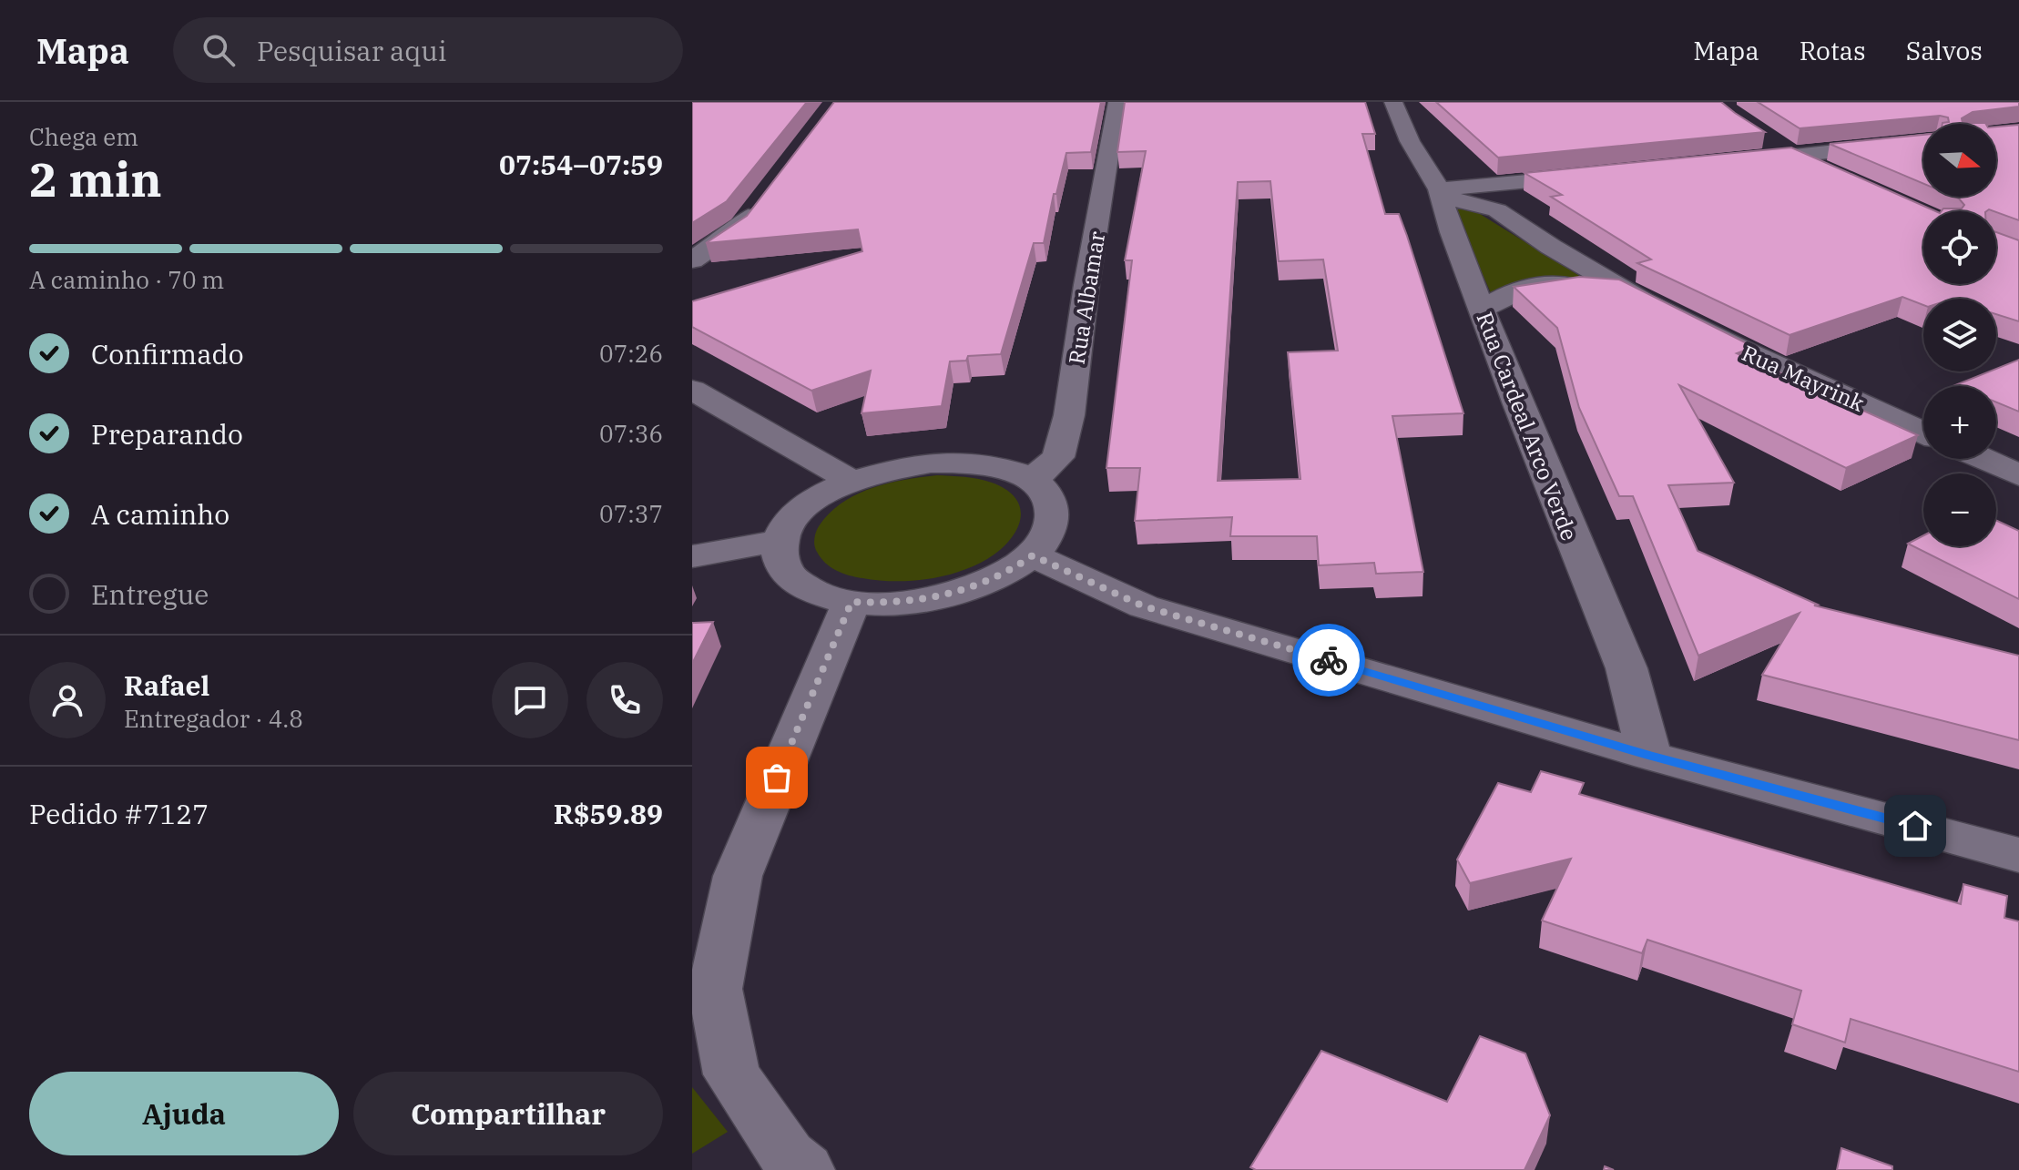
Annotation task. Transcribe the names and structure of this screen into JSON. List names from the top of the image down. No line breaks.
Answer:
{"streets":{"street":["Rua Albamar","Rua Mayrink","Rua Cardeal Arco Verde"]},"crossings":[["Rua Mayrink","Rua Cardeal Arco Verde"]],"north":"right","page":{"header":"Mapa","search":"Pesquisar aqui","nav":["Mapa","Rotas","Salvos"],"heading":["2 min","Chega em","07:54–07:59"],"panel":["Rafael","Entregador · 4.8","Pedido #7127","R$59.89"],"map_buttons":["+","−"],"bar":"A caminho · 70 m","list":[["Confirmado","07:26"],["Preparando","07:36"],["A caminho","07:37"],"Entregue"],"buttons":["Ajuda","Compartilhar"]}}
